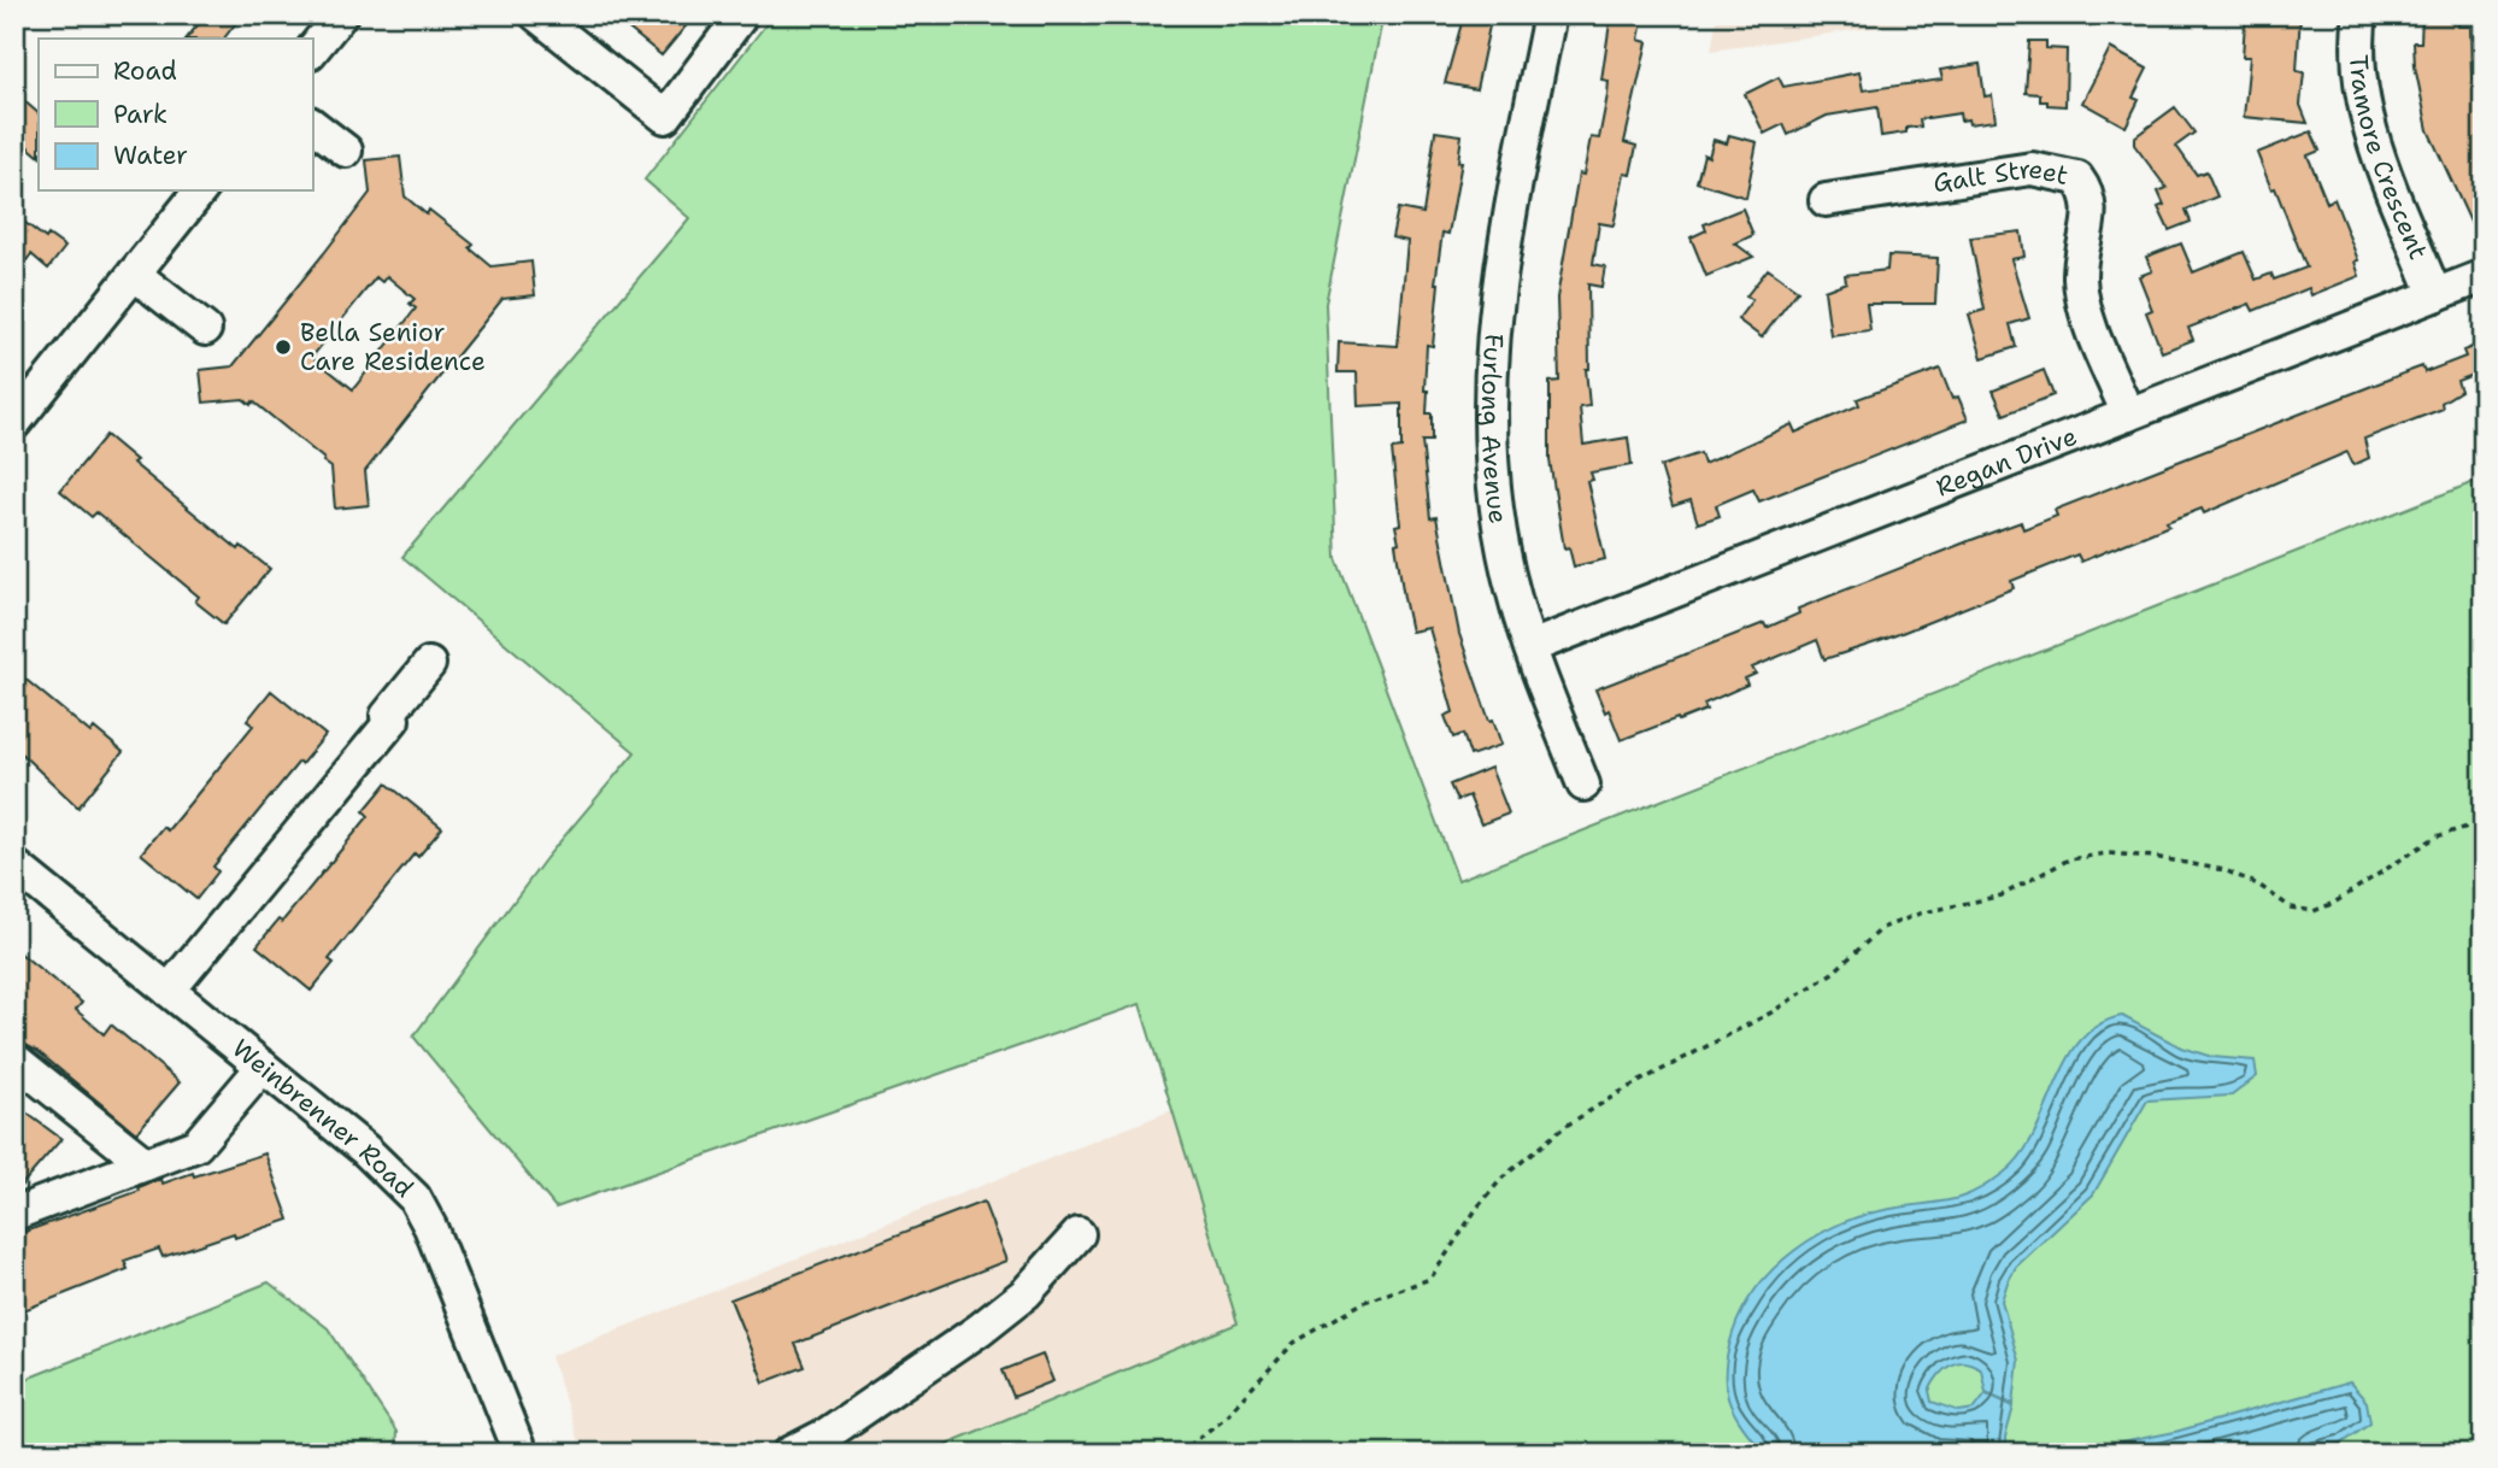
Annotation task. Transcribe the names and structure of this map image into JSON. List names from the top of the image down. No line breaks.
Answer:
{"streets":{"street":["Tramore Crescent","Galt Street","Furlong Avenue","Regan Drive","Weinbrenner Road"]},"crossings":[["Tramore Crescent","Regan Drive"],["Galt Street","Regan Drive"],["Furlong Avenue","Regan Drive"]],"places":["Bella Senior Care Residence"],"legend":["Road","Park","Water"]}
